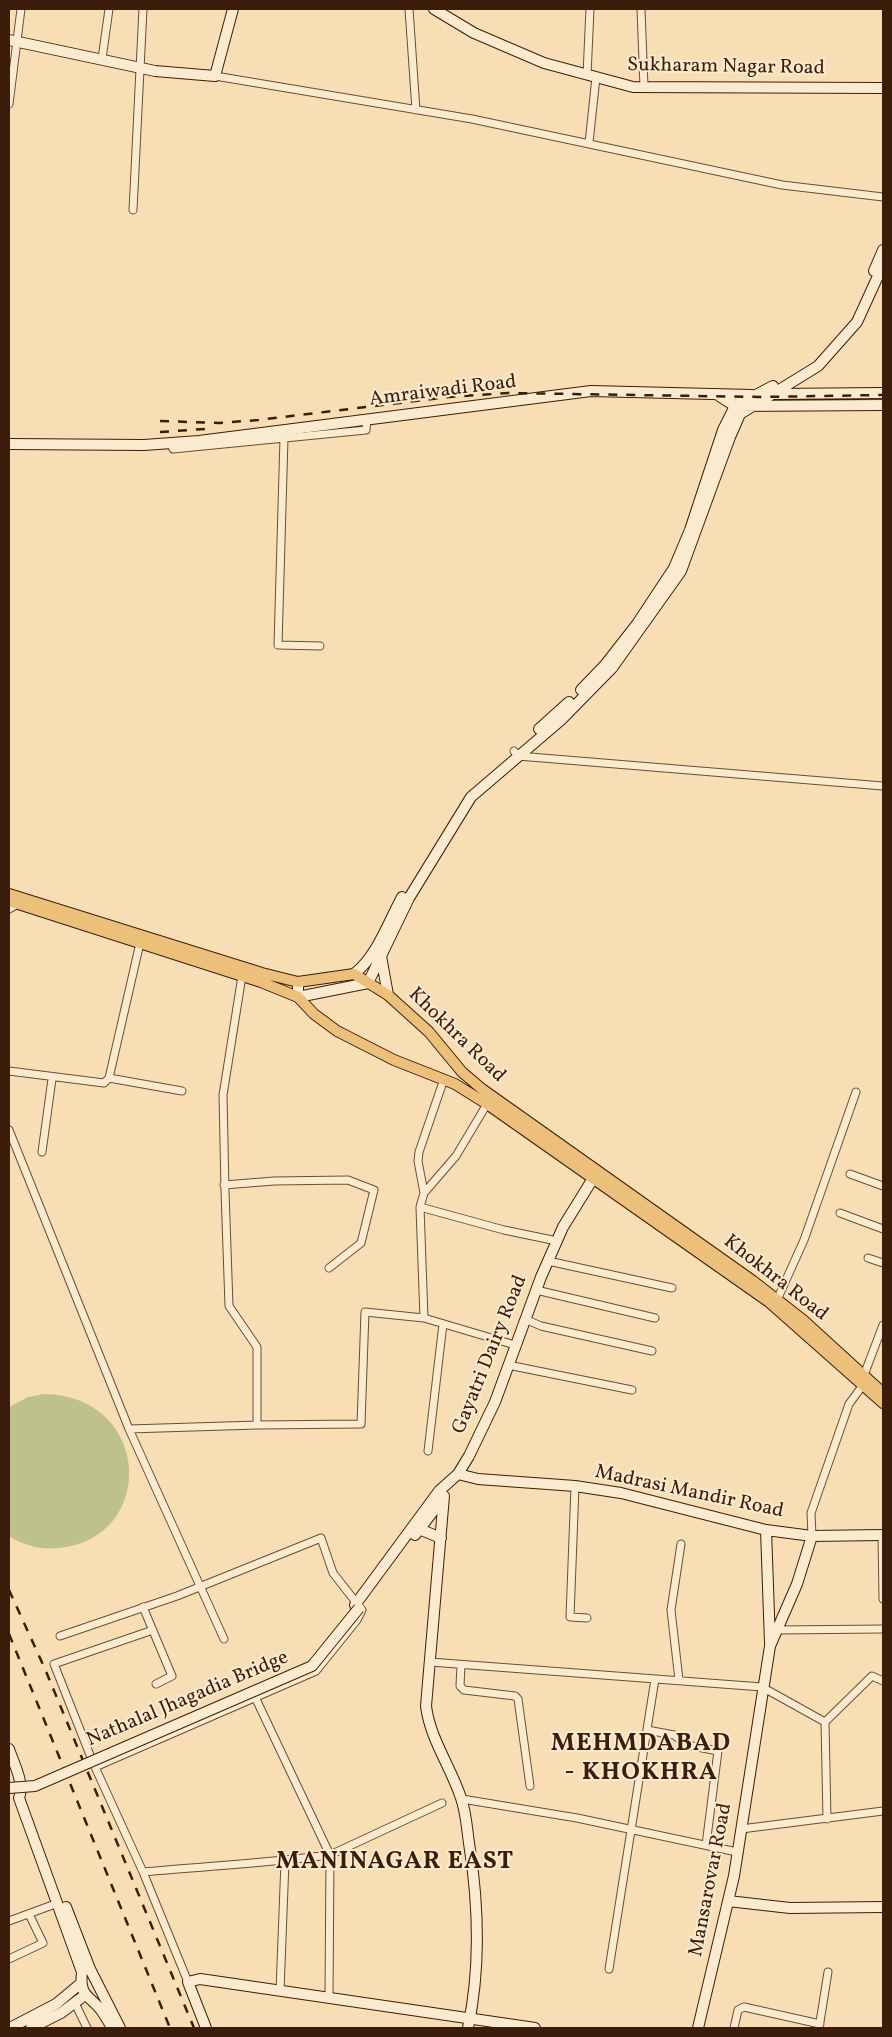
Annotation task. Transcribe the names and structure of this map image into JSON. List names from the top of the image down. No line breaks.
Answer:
{"streets":{"main road":["Khokhra Road"],"street":["Sukharam Nagar Road","Amraiwadi Road","Gayatri Dairy Road","Madrasi Mandir Road","Nathalal Jhagadia Bridge","Mansarovar Road"]},"crossings":[["Khokhra Road","Gayatri Dairy Road"],["Gayatri Dairy Road","Madrasi Mandir Road"],["Gayatri Dairy Road","Nathalal Jhagadia Bridge"],["Madrasi Mandir Road","Mansarovar Road"]],"districts":["MEHMDABAD - KHOKHRA","MANINAGAR EAST"]}
